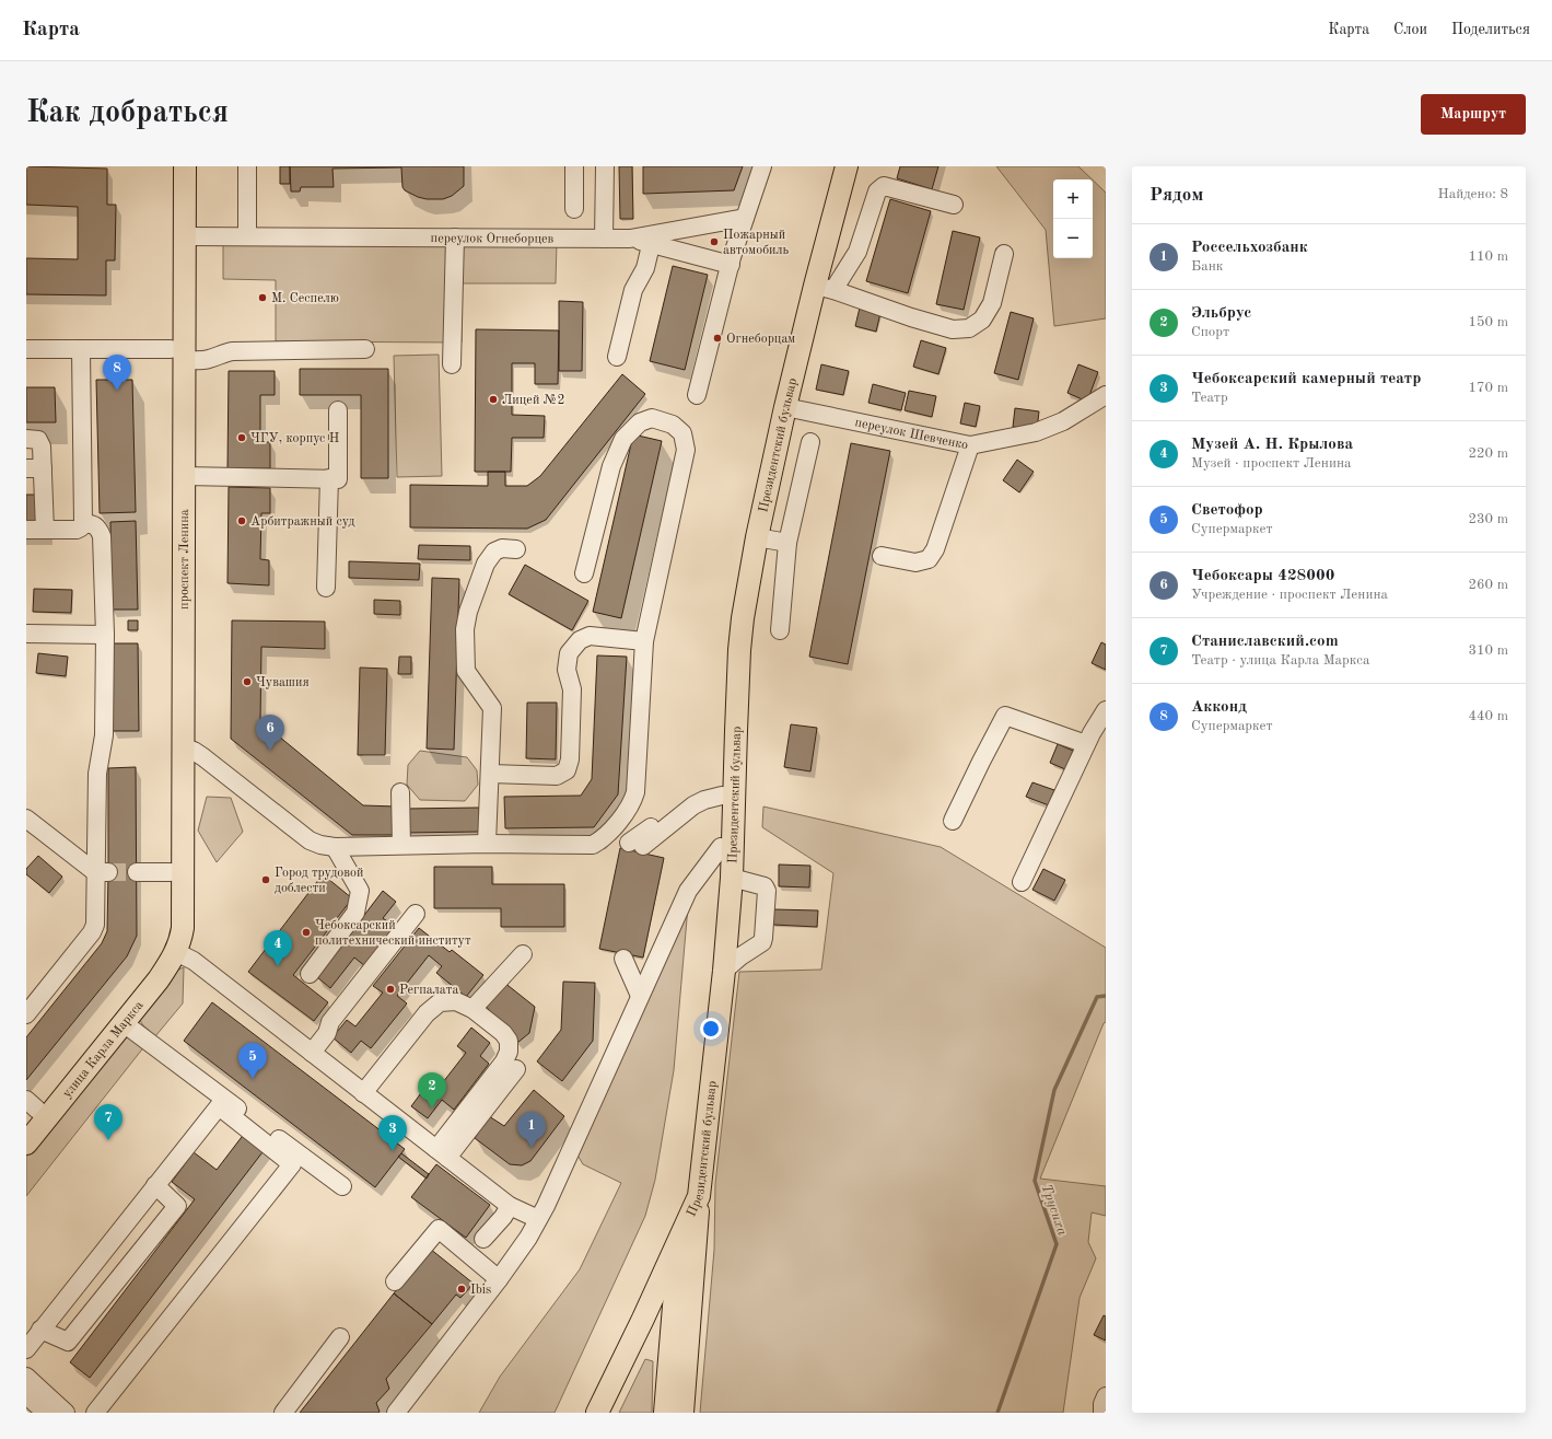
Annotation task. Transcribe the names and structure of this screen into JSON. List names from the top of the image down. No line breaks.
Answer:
{"streets":{"main road":["Президентский бульвар","проспект Ленина","улица Карла Маркса"],"street":["переулок Огнеборцев","переулок Шевченко"]},"crossings":[["переулок Огнеборцев","проспект Ленина"],["переулок Шевченко","Президентский бульвар"],["проспект Ленина","улица Карла Маркса"]],"water":["Трусиха"],"places":["Пожарный автомобиль","М. Сеспелю","Огнеборцам","Лицей №2","ЧГУ, корпус Н","Арбитражный суд","Чувашия","Город трудовой доблести","Чебоксарский политехнический институт","Регпалата","Ibis"],"page":{"header":"Карта","nav":["Карта","Слои","Поделиться"],"buttons":"Маршрут","title":"Как добраться","heading":["Рядом","Найдено: 8"],"map_buttons":["+","−"],"list":[{"mark":"1","name":"Россельхозбанк","note":"Банк","value":"110 m"},{"mark":"2","name":"Эльбрус","note":"Спорт","value":"150 m"},{"mark":"3","name":"Чебоксарский камерный театр","note":"Театр","value":"170 m"},{"mark":"4","name":"Музей А. Н. Крылова","note":"Музей · проспект Ленина","value":"220 m"},{"mark":"5","name":"Светофор","note":"Супермаркет","value":"230 m"},{"mark":"6","name":"Чебоксары 428000","note":"Учреждение · проспект Ленина","value":"260 m"},{"mark":"7","name":"Станиславский.com","note":"Театр · улица Карла Маркса","value":"310 m"},{"mark":"8","name":"Акконд","note":"Супермаркет","value":"440 m"}],"pins":["8","6","4","5","2","7","1","3"]}}
